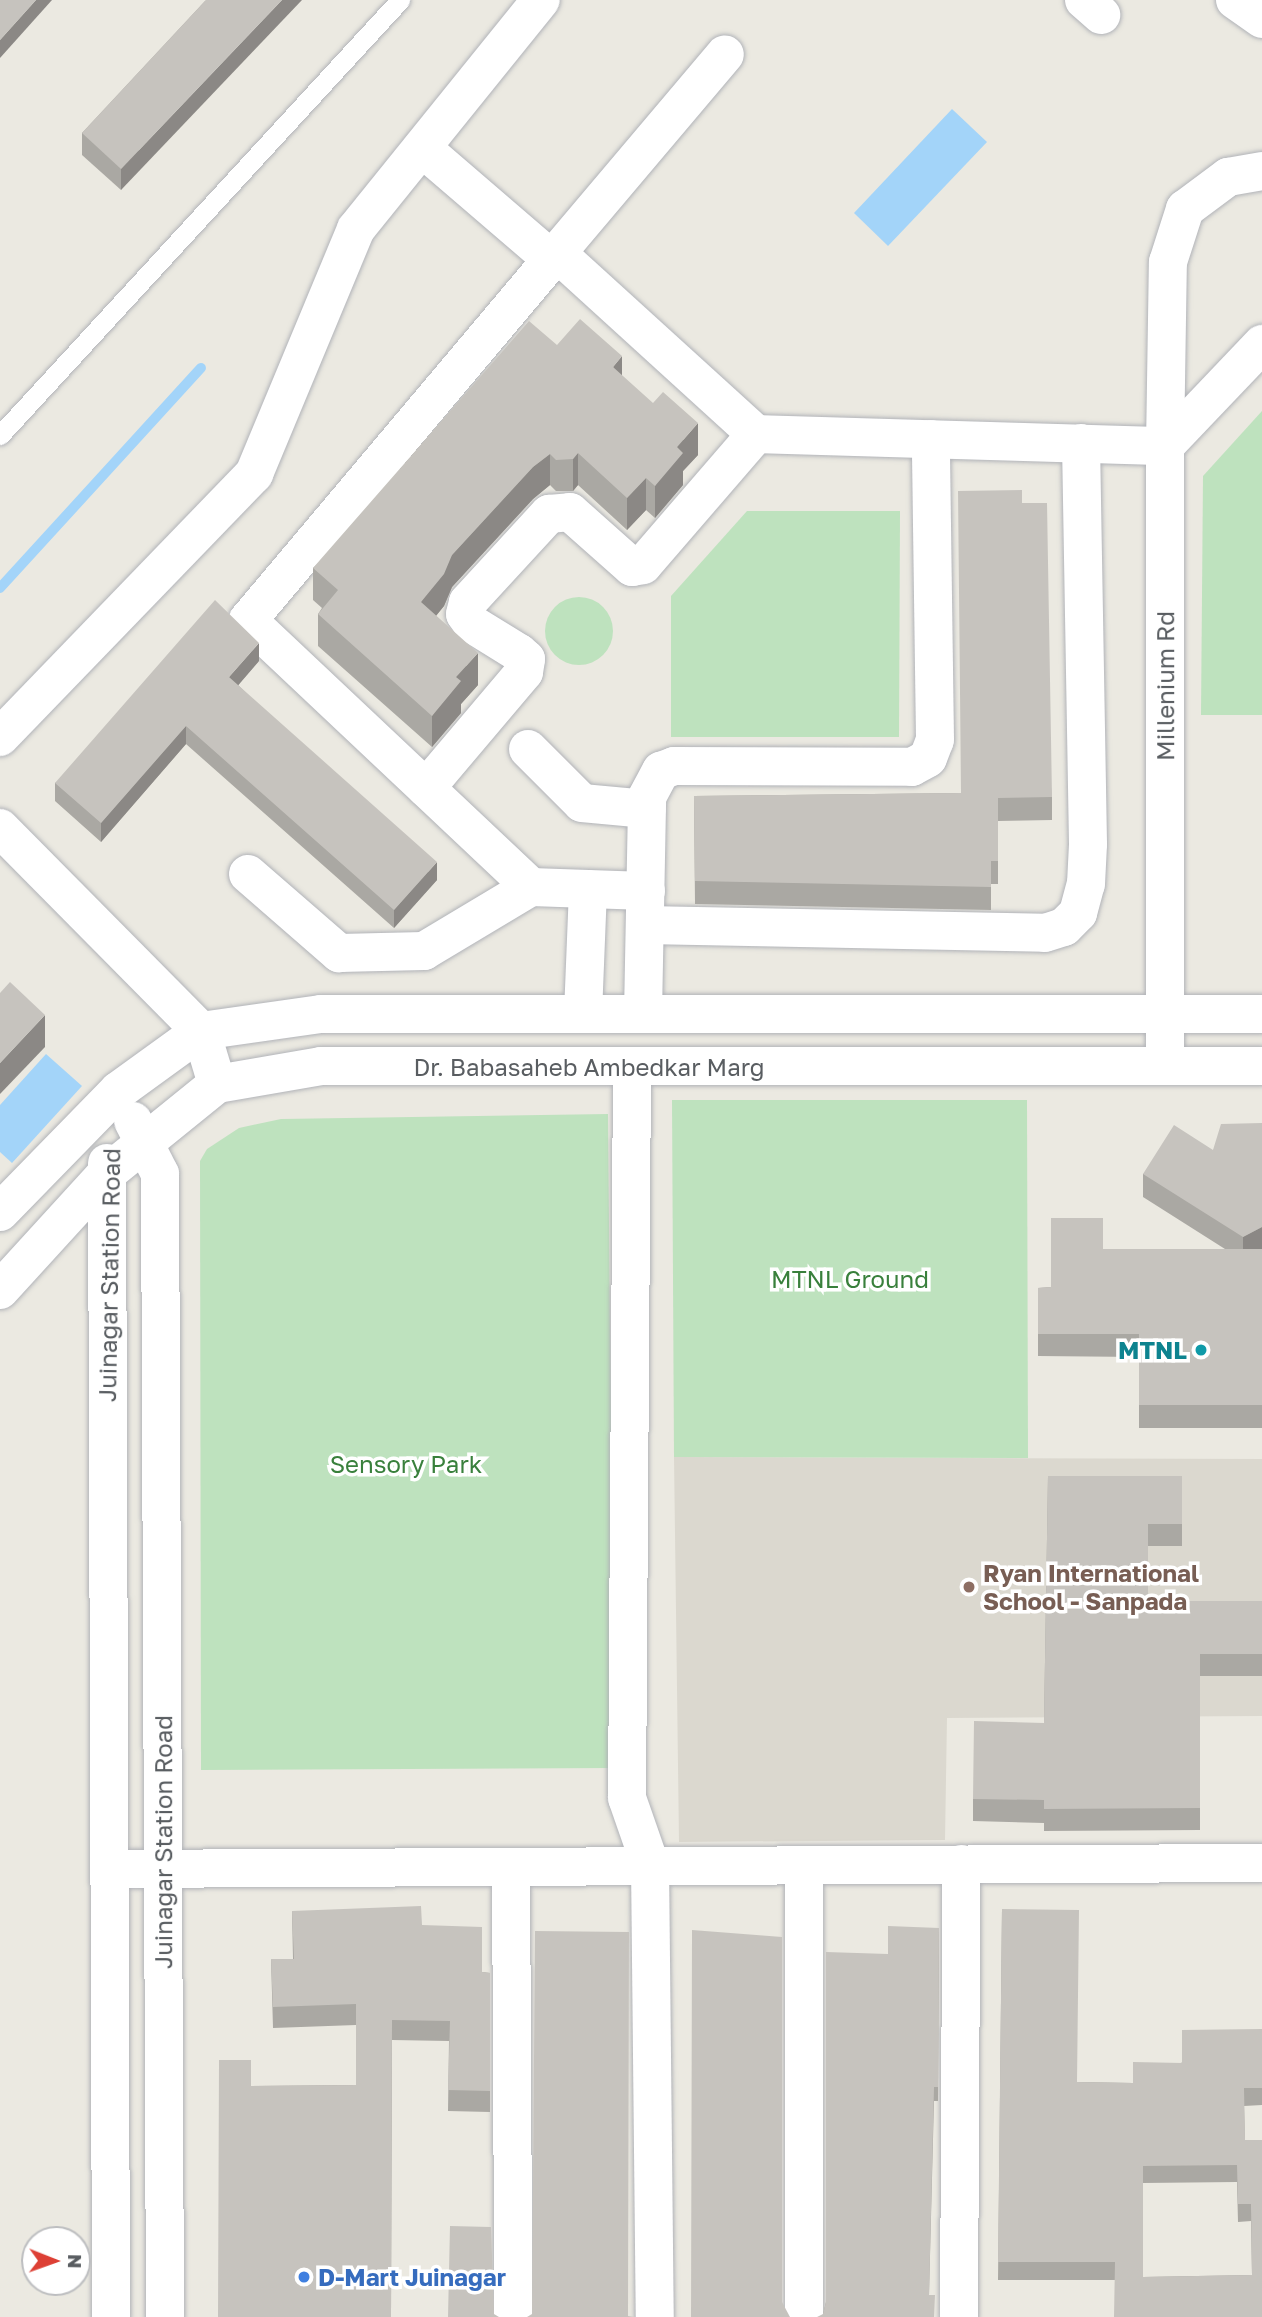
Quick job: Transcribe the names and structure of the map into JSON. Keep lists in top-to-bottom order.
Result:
{
  "streets": {
    "street": ["Millenium Rd", "Dr. Babasaheb Ambedkar Marg", "Juinagar Station Road"]
  },
  "crossings": [
    ["Millenium Rd", "Dr. Babasaheb Ambedkar Marg"],
    ["Dr. Babasaheb Ambedkar Marg", "Juinagar Station Road"]
  ],
  "parks": ["MTNL Ground", "Sensory Park"],
  "places": ["MTNL", "Ryan International School - Sanpada", "D-Mart Juinagar"],
  "north": "right"
}
